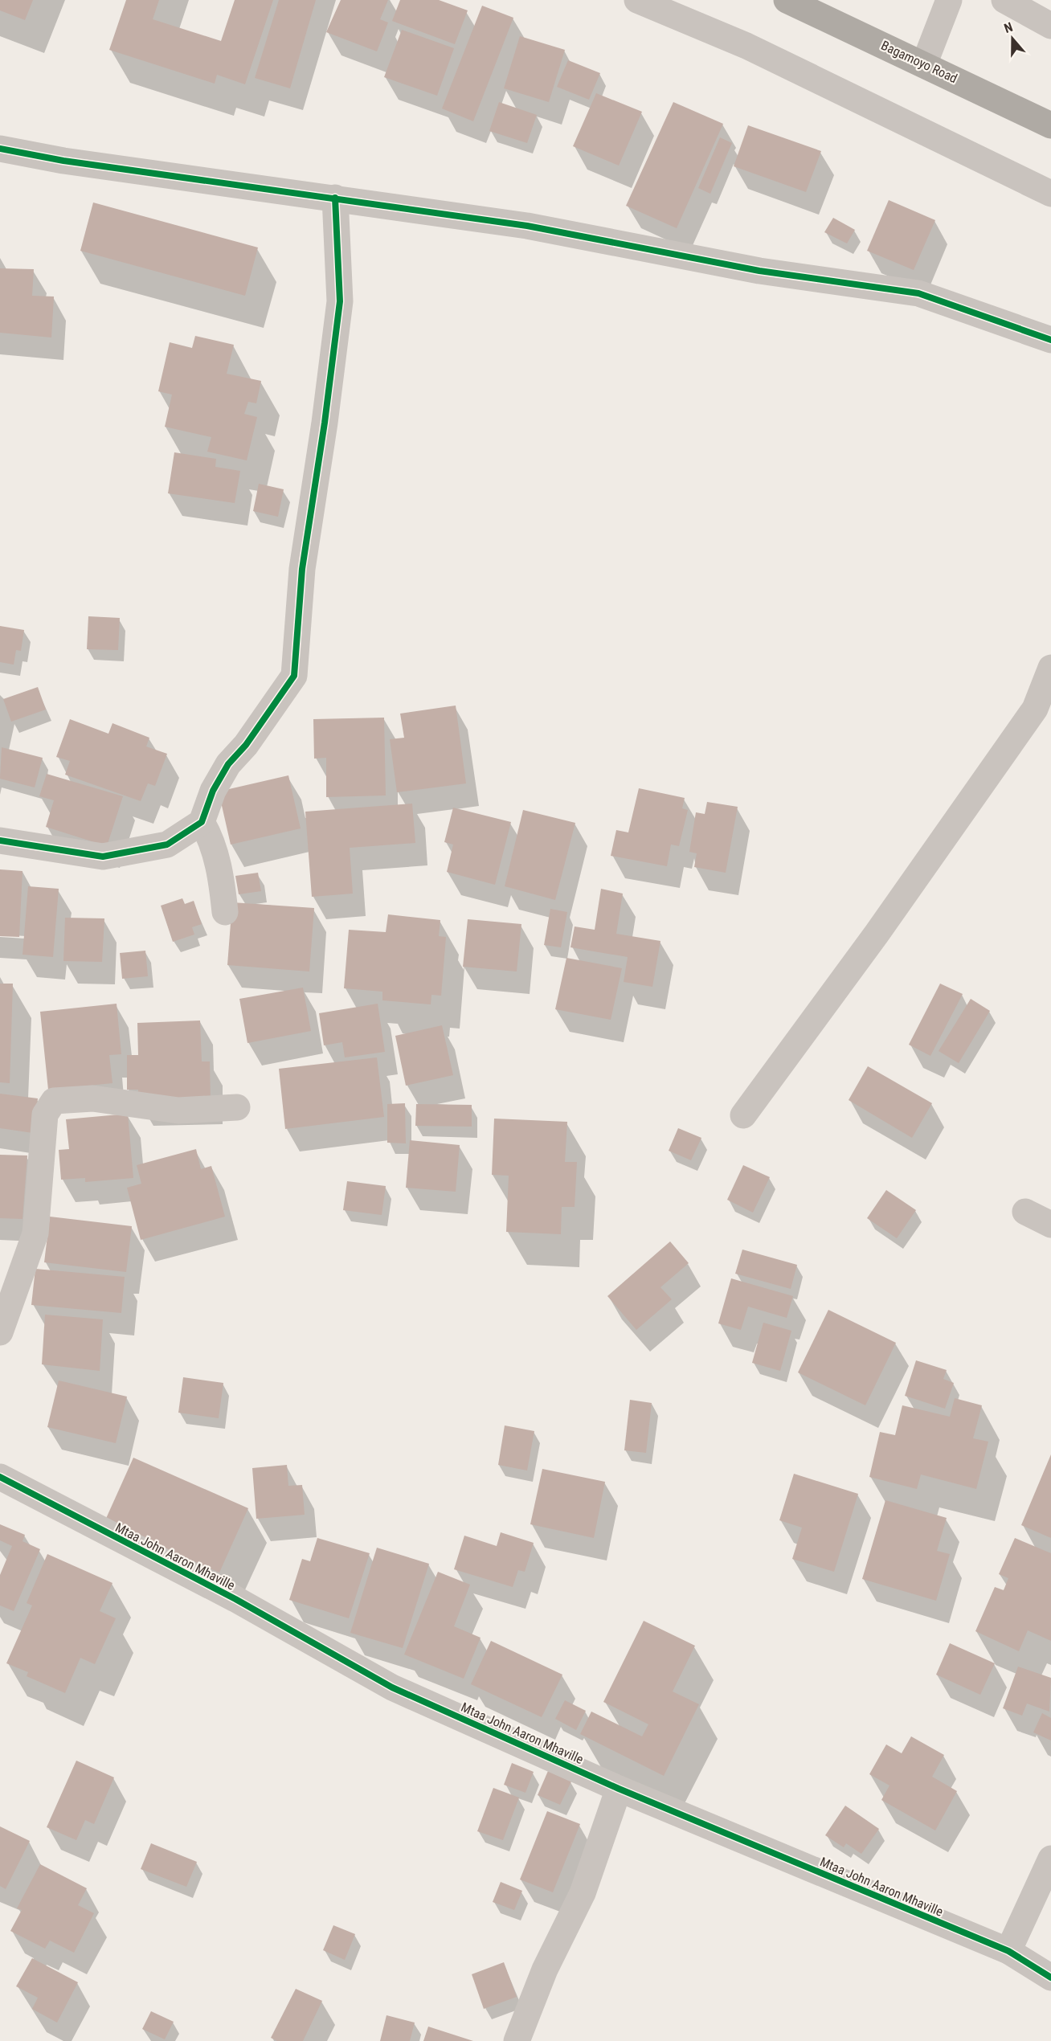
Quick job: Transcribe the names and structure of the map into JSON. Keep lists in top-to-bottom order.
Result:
{
  "streets": {
    "highway": ["Bagamoyo Road"],
    "street": ["Mtaa John Aaron Mhaville"]
  },
  "north": "top"
}
